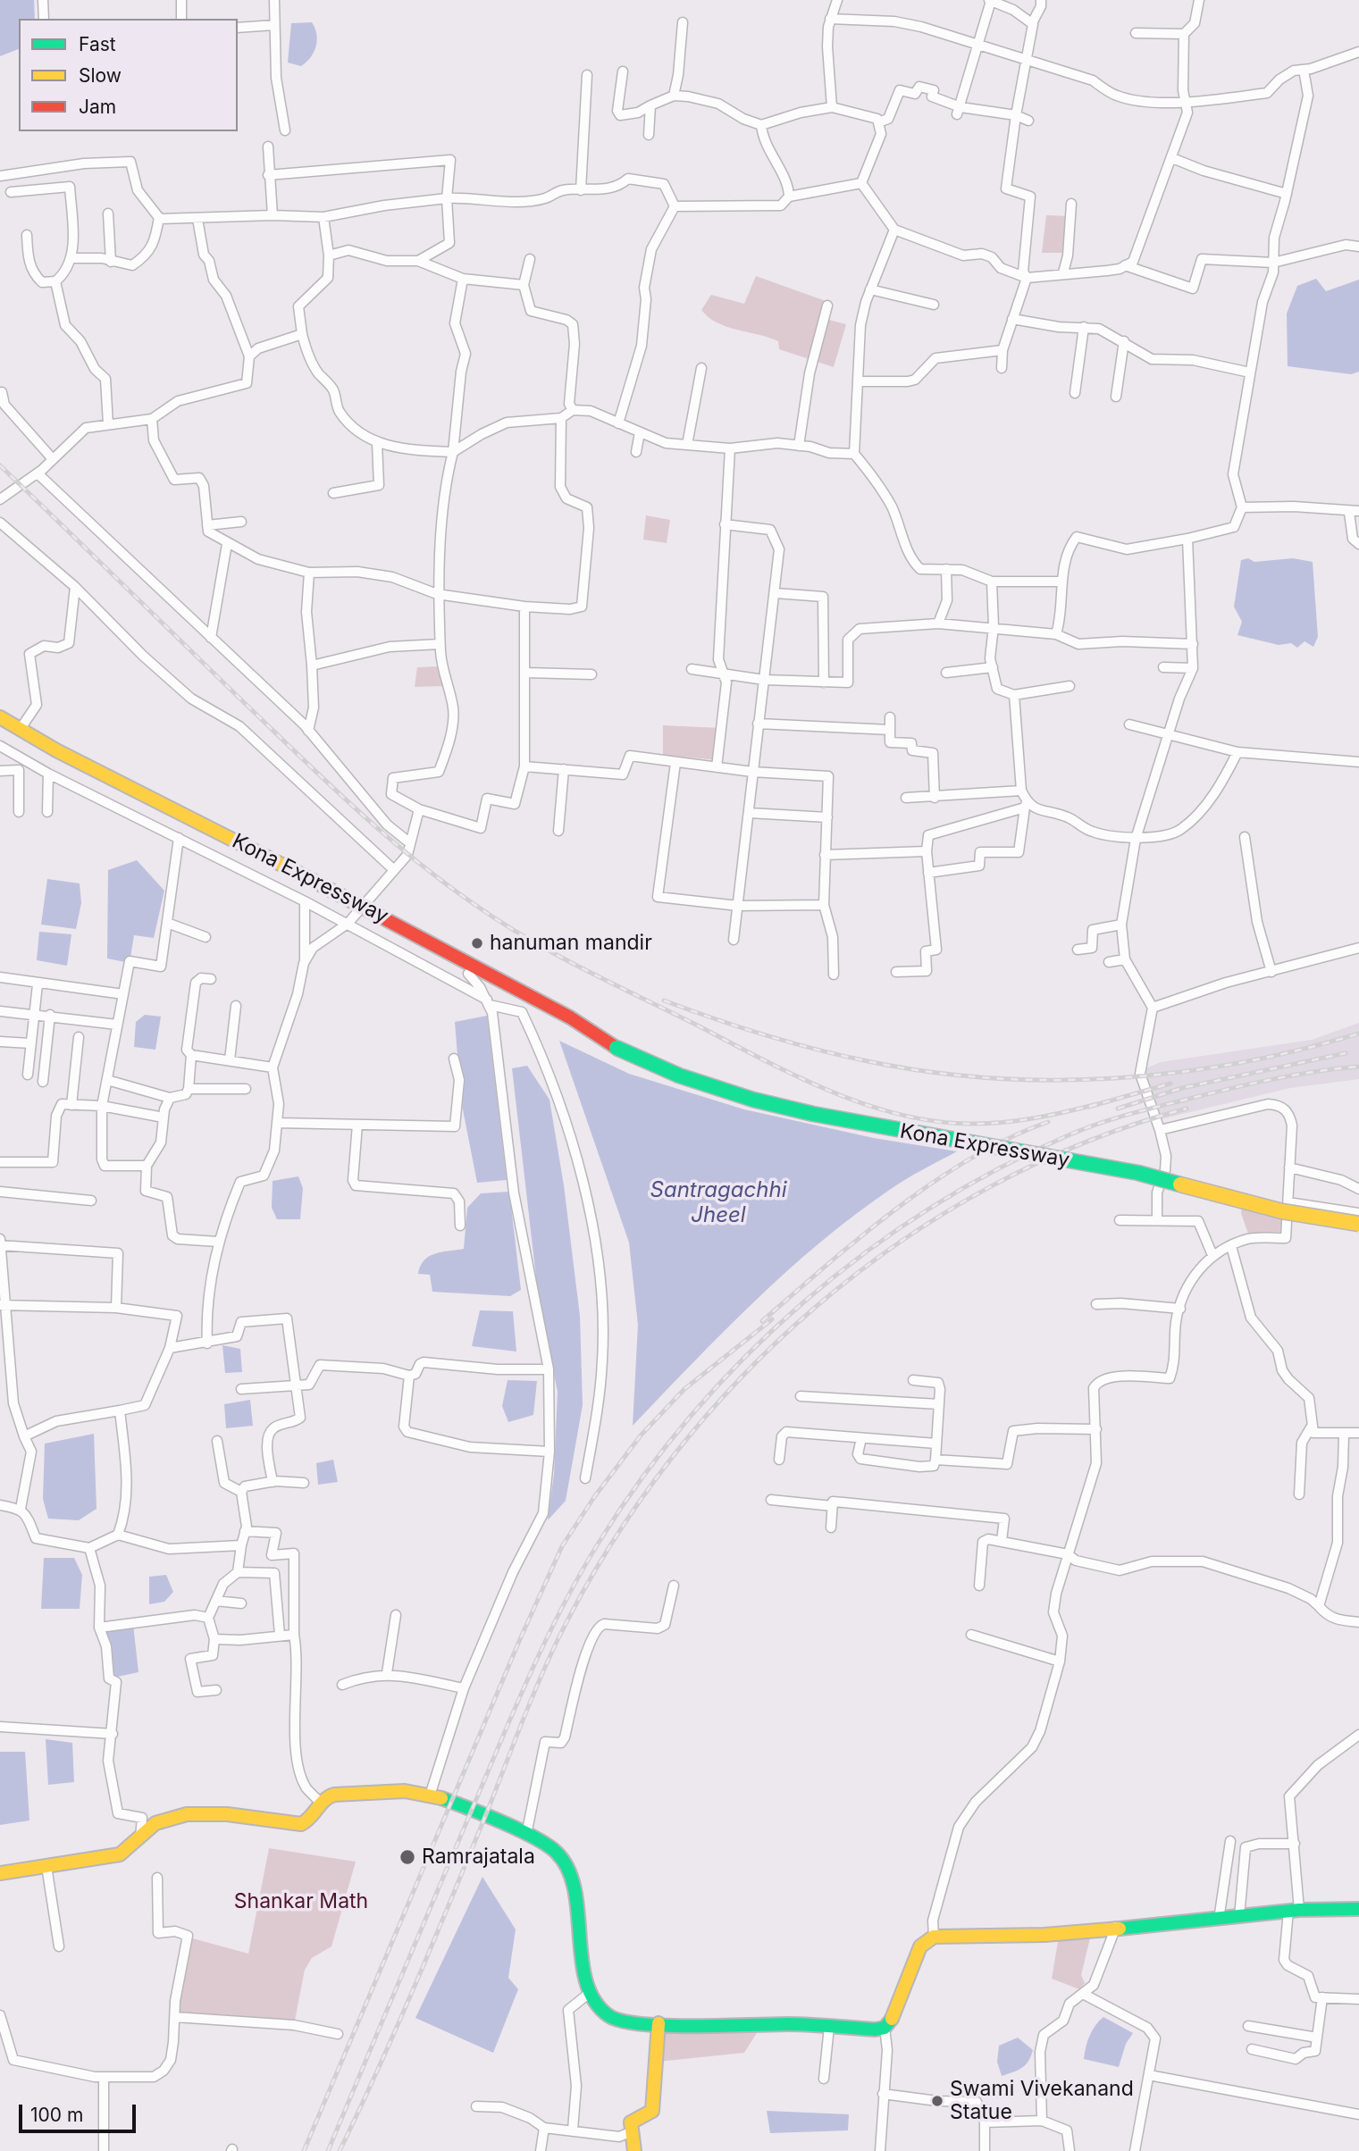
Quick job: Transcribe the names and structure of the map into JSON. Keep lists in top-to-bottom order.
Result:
{
  "streets": {
    "main road": ["Kona Expressway"]
  },
  "water": ["Santragachhi Jheel"],
  "parks": ["Shankar Math"],
  "places": ["hanuman mandir", "Ramrajatala", "Swami Vivekanand Statue"],
  "legend": ["Fast", "Slow", "Jam"],
  "scale_bar": "100 m"
}
